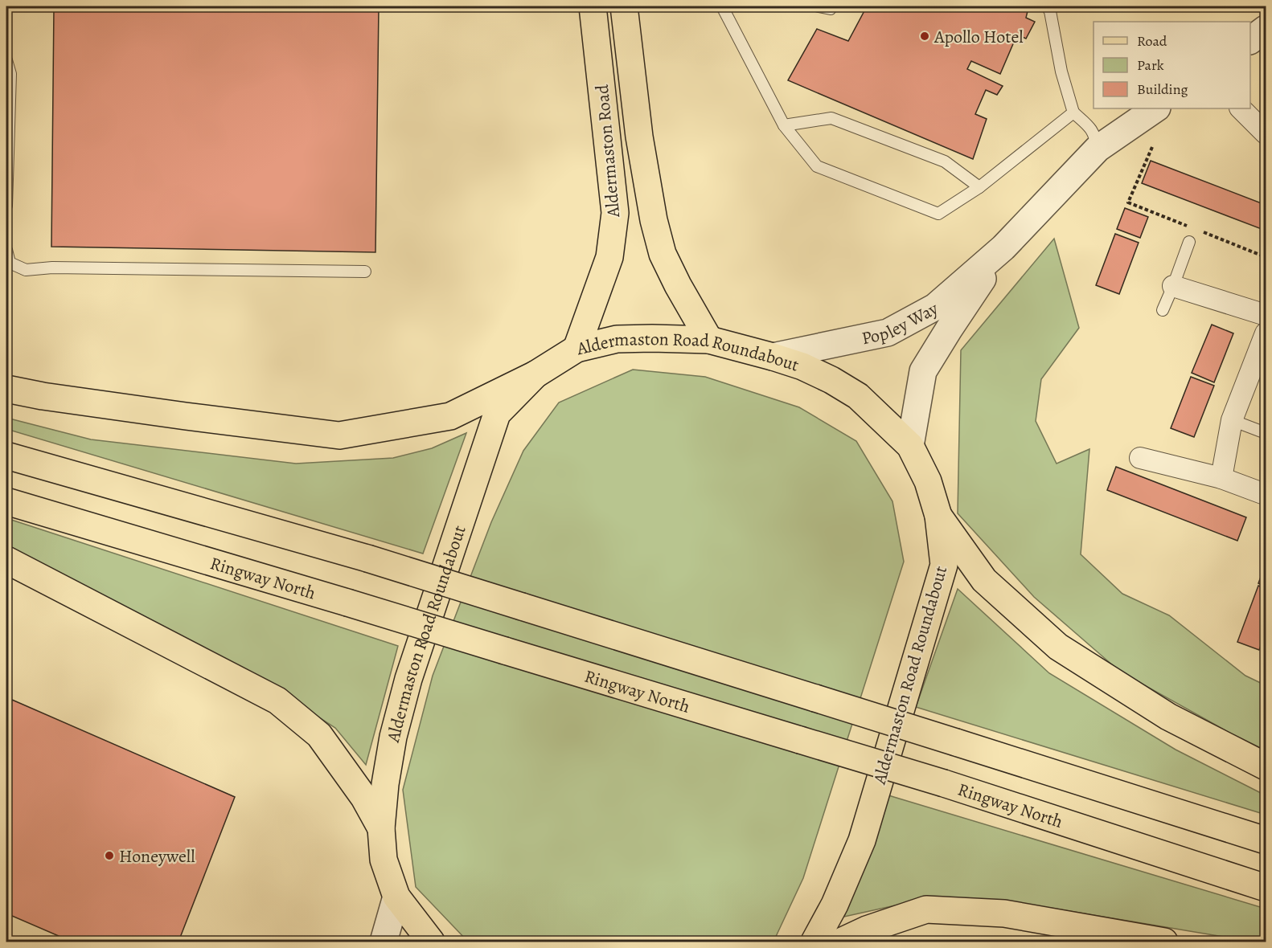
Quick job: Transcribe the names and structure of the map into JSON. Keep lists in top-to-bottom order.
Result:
{
  "streets": {
    "main road": ["Aldermaston Road", "Aldermaston Road Roundabout", "Ringway North"],
    "street": ["Popley Way"]
  },
  "crossings": [
    ["Aldermaston Road", "Aldermaston Road Roundabout"],
    ["Popley Way", "Aldermaston Road Roundabout"]
  ],
  "places": ["Apollo Hotel", "Honeywell"],
  "legend": ["Road", "Park", "Building"]
}
